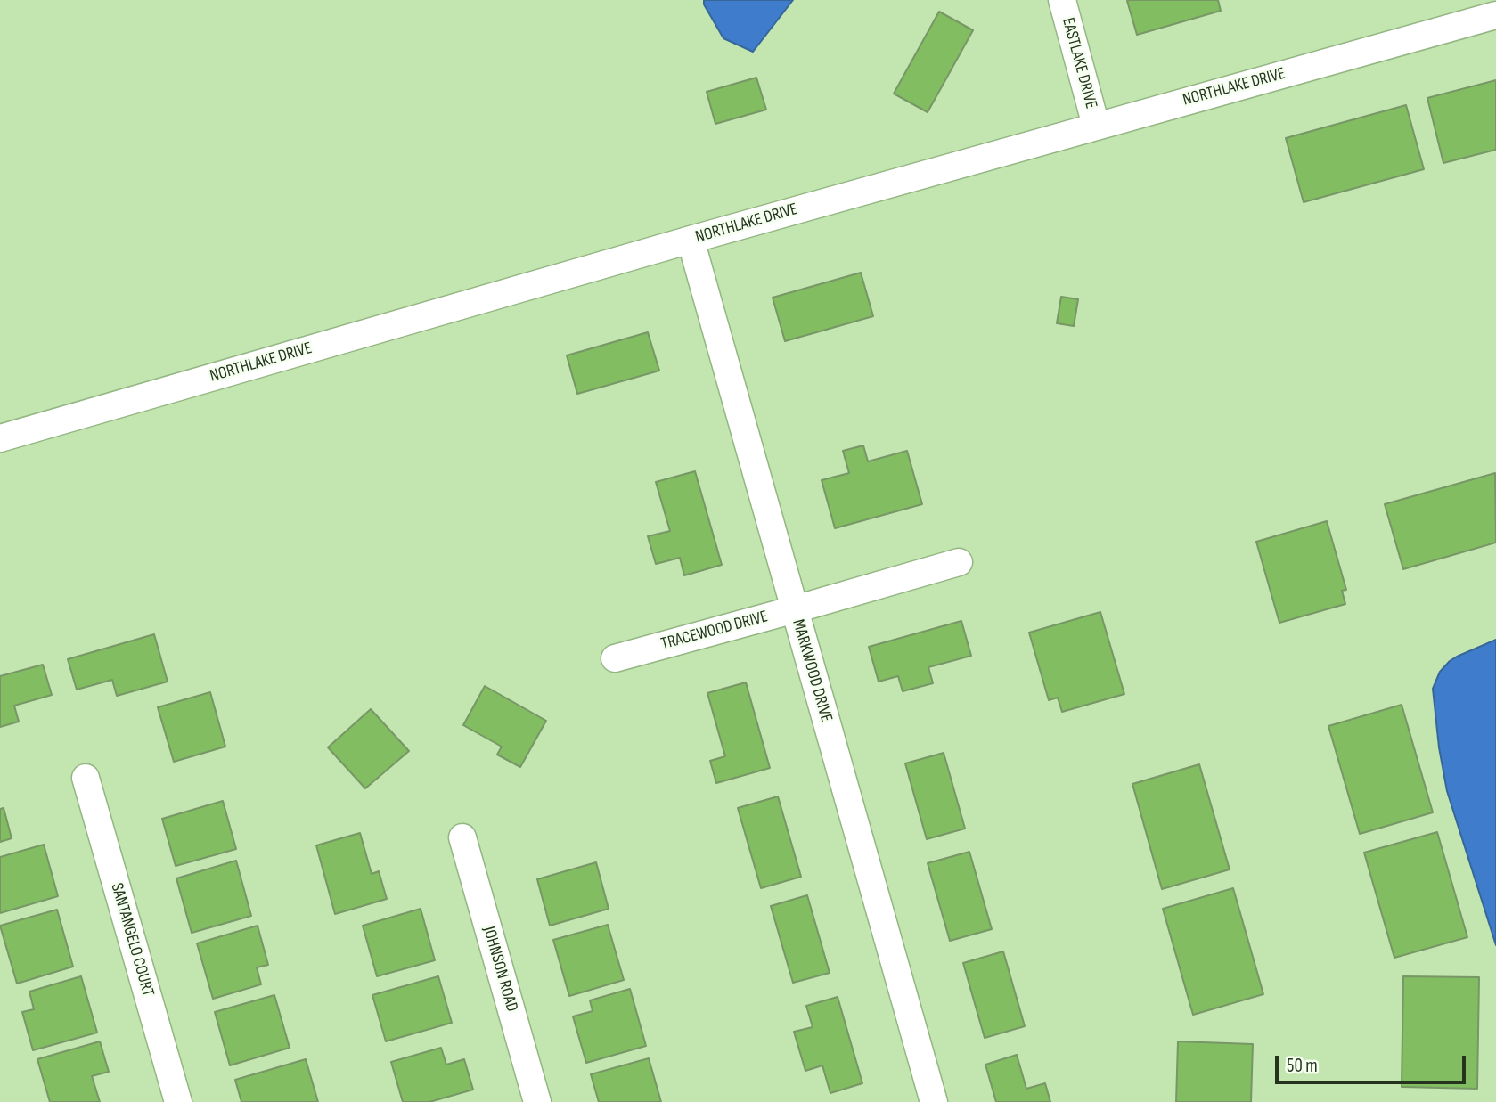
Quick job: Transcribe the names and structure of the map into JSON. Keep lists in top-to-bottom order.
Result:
{
  "streets": {
    "street": [
      "EASTLAKE DRIVE",
      "NORTHLAKE DRIVE",
      "TRACEWOOD DRIVE",
      "MARKWOOD DRIVE",
      "SANTANGELO COURT",
      "JOHNSON ROAD"
    ]
  },
  "crossings": [
    ["EASTLAKE DRIVE", "NORTHLAKE DRIVE"],
    ["NORTHLAKE DRIVE", "MARKWOOD DRIVE"],
    ["TRACEWOOD DRIVE", "MARKWOOD DRIVE"]
  ],
  "scale_bar": "50 m"
}
